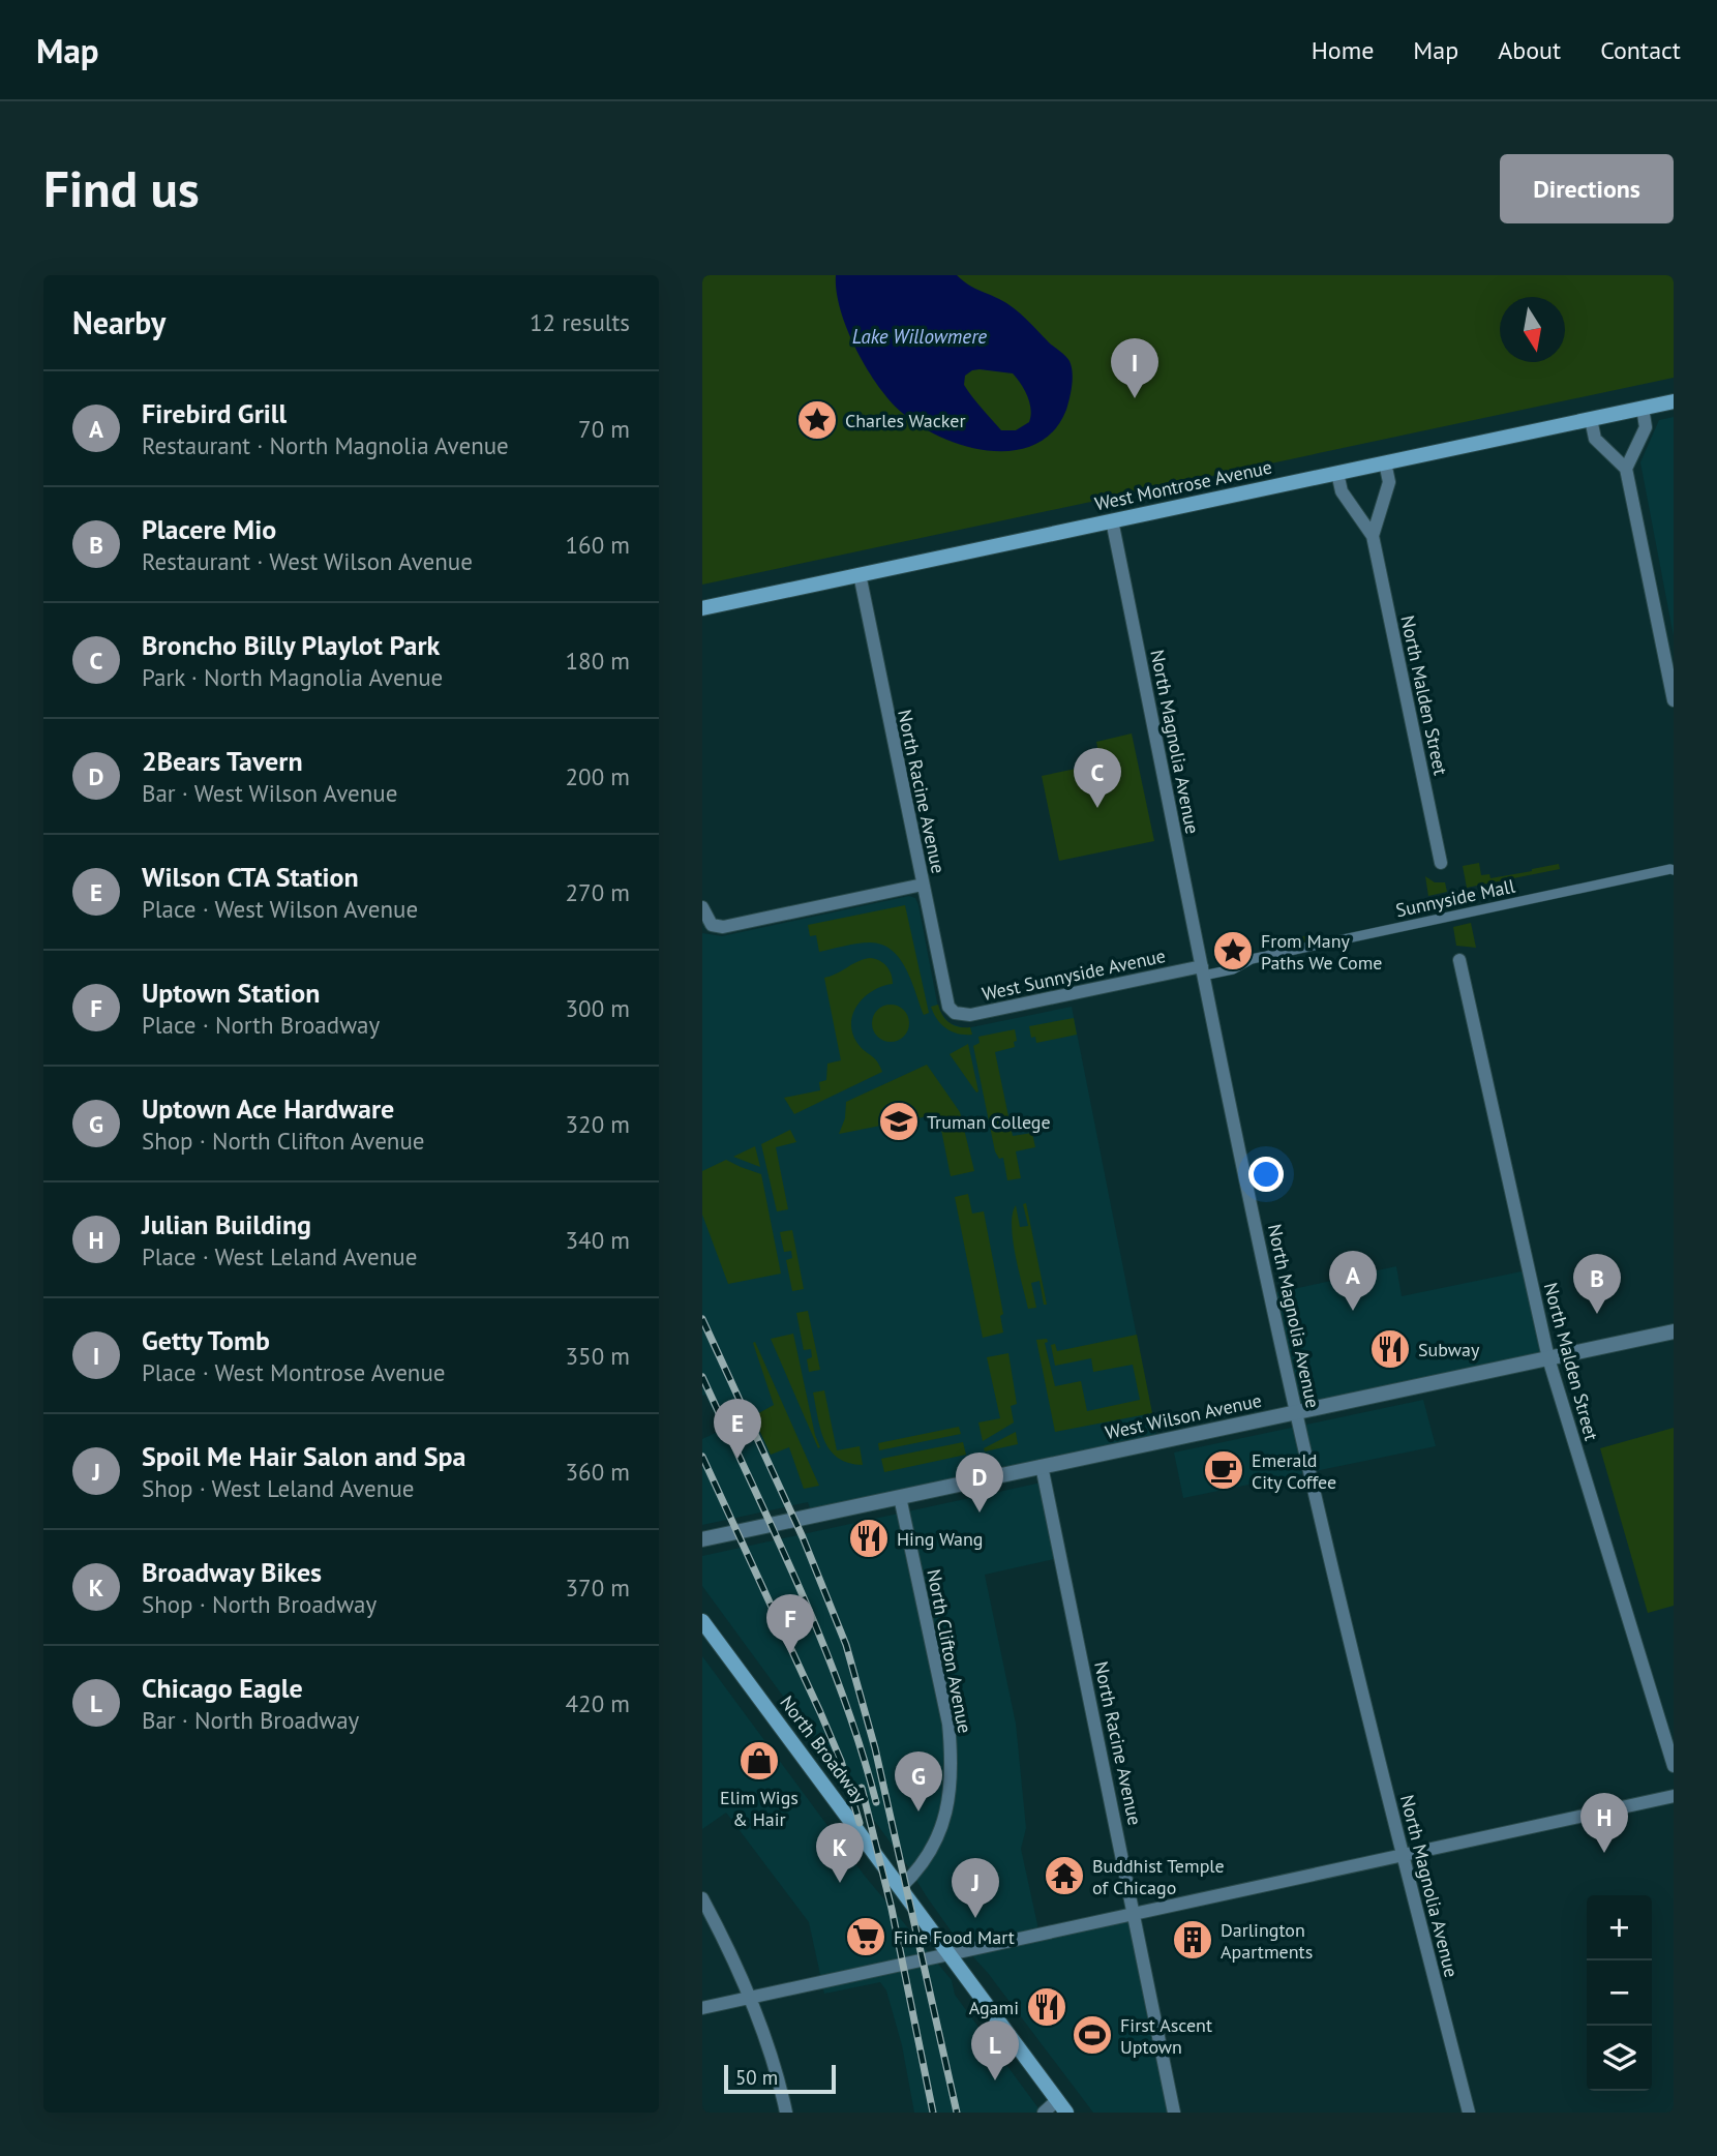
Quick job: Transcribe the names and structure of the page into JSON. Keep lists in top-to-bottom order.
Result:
{
  "streets": {
    "main road": ["West Montrose Avenue", "North Broadway"],
    "street": [
      "North Malden Street",
      "North Magnolia Avenue",
      "North Racine Avenue",
      "Sunnyside Mall",
      "West Sunnyside Avenue",
      "West Wilson Avenue",
      "North Clifton Avenue"
    ]
  },
  "crossings": [
    ["West Montrose Avenue", "North Malden Street"],
    ["West Montrose Avenue", "North Magnolia Avenue"],
    ["West Montrose Avenue", "North Racine Avenue"],
    ["North Malden Street", "West Wilson Avenue"],
    ["North Magnolia Avenue", "Sunnyside Mall"],
    ["North Magnolia Avenue", "West Sunnyside Avenue"],
    ["North Magnolia Avenue", "West Wilson Avenue"],
    ["North Racine Avenue", "West Sunnyside Avenue"],
    ["North Racine Avenue", "West Wilson Avenue"],
    ["Sunnyside Mall", "West Sunnyside Avenue"],
    ["West Wilson Avenue", "North Clifton Avenue"],
    ["North Clifton Avenue", "North Broadway"]
  ],
  "water": ["Lake Willowmere"],
  "places": {
    "place": ["Charles Wacker", "From Many Paths We Come"],
    "school or university": ["Truman College"],
    "restaurant": ["Subway", "Hing Wang", "Agami"],
    "cafe": ["Emerald City Coffee"],
    "shop": ["Elim Wigs & Hair"],
    "temple": ["Buddhist Temple of Chicago"],
    "supermarket": ["Fine Food Mart"],
    "building": ["Darlington Apartments"],
    "sports": ["First Ascent Uptown"]
  },
  "scale_bar": "50 m",
  "north": "bottom",
  "page": {
    "header": "Map",
    "nav": [
      "Home",
      "Map",
      "About",
      "Contact"
    ],
    "buttons": "Directions",
    "title": "Find us",
    "heading": ["Nearby", "12 results"],
    "pins": [
      "I",
      "C",
      "A",
      "B",
      "E",
      "D",
      "F",
      "G",
      "H",
      "K",
      "J",
      "L"
    ],
    "list": [
      {
        "mark": "A",
        "name": "Firebird Grill",
        "note": "Restaurant · North Magnolia Avenue",
        "value": "70 m"
      },
      {
        "mark": "B",
        "name": "Placere Mio",
        "note": "Restaurant · West Wilson Avenue",
        "value": "160 m"
      },
      {
        "mark": "C",
        "name": "Broncho Billy Playlot Park",
        "note": "Park · North Magnolia Avenue",
        "value": "180 m"
      },
      {
        "mark": "D",
        "name": "2Bears Tavern",
        "note": "Bar · West Wilson Avenue",
        "value": "200 m"
      },
      {
        "mark": "E",
        "name": "Wilson CTA Station",
        "note": "Place · West Wilson Avenue",
        "value": "270 m"
      },
      {
        "mark": "F",
        "name": "Uptown Station",
        "note": "Place · North Broadway",
        "value": "300 m"
      },
      {
        "mark": "G",
        "name": "Uptown Ace Hardware",
        "note": "Shop · North Clifton Avenue",
        "value": "320 m"
      },
      {
        "mark": "H",
        "name": "Julian Building",
        "note": "Place · West Leland Avenue",
        "value": "340 m"
      },
      {
        "mark": "I",
        "name": "Getty Tomb",
        "note": "Place · West Montrose Avenue",
        "value": "350 m"
      },
      {
        "mark": "J",
        "name": "Spoil Me Hair Salon and Spa",
        "note": "Shop · West Leland Avenue",
        "value": "360 m"
      },
      {
        "mark": "K",
        "name": "Broadway Bikes",
        "note": "Shop · North Broadway",
        "value": "370 m"
      },
      {
        "mark": "L",
        "name": "Chicago Eagle",
        "note": "Bar · North Broadway",
        "value": "420 m"
      }
    ],
    "map_buttons": ["+", "−"],
    "scale": "50 m"
  }
}
